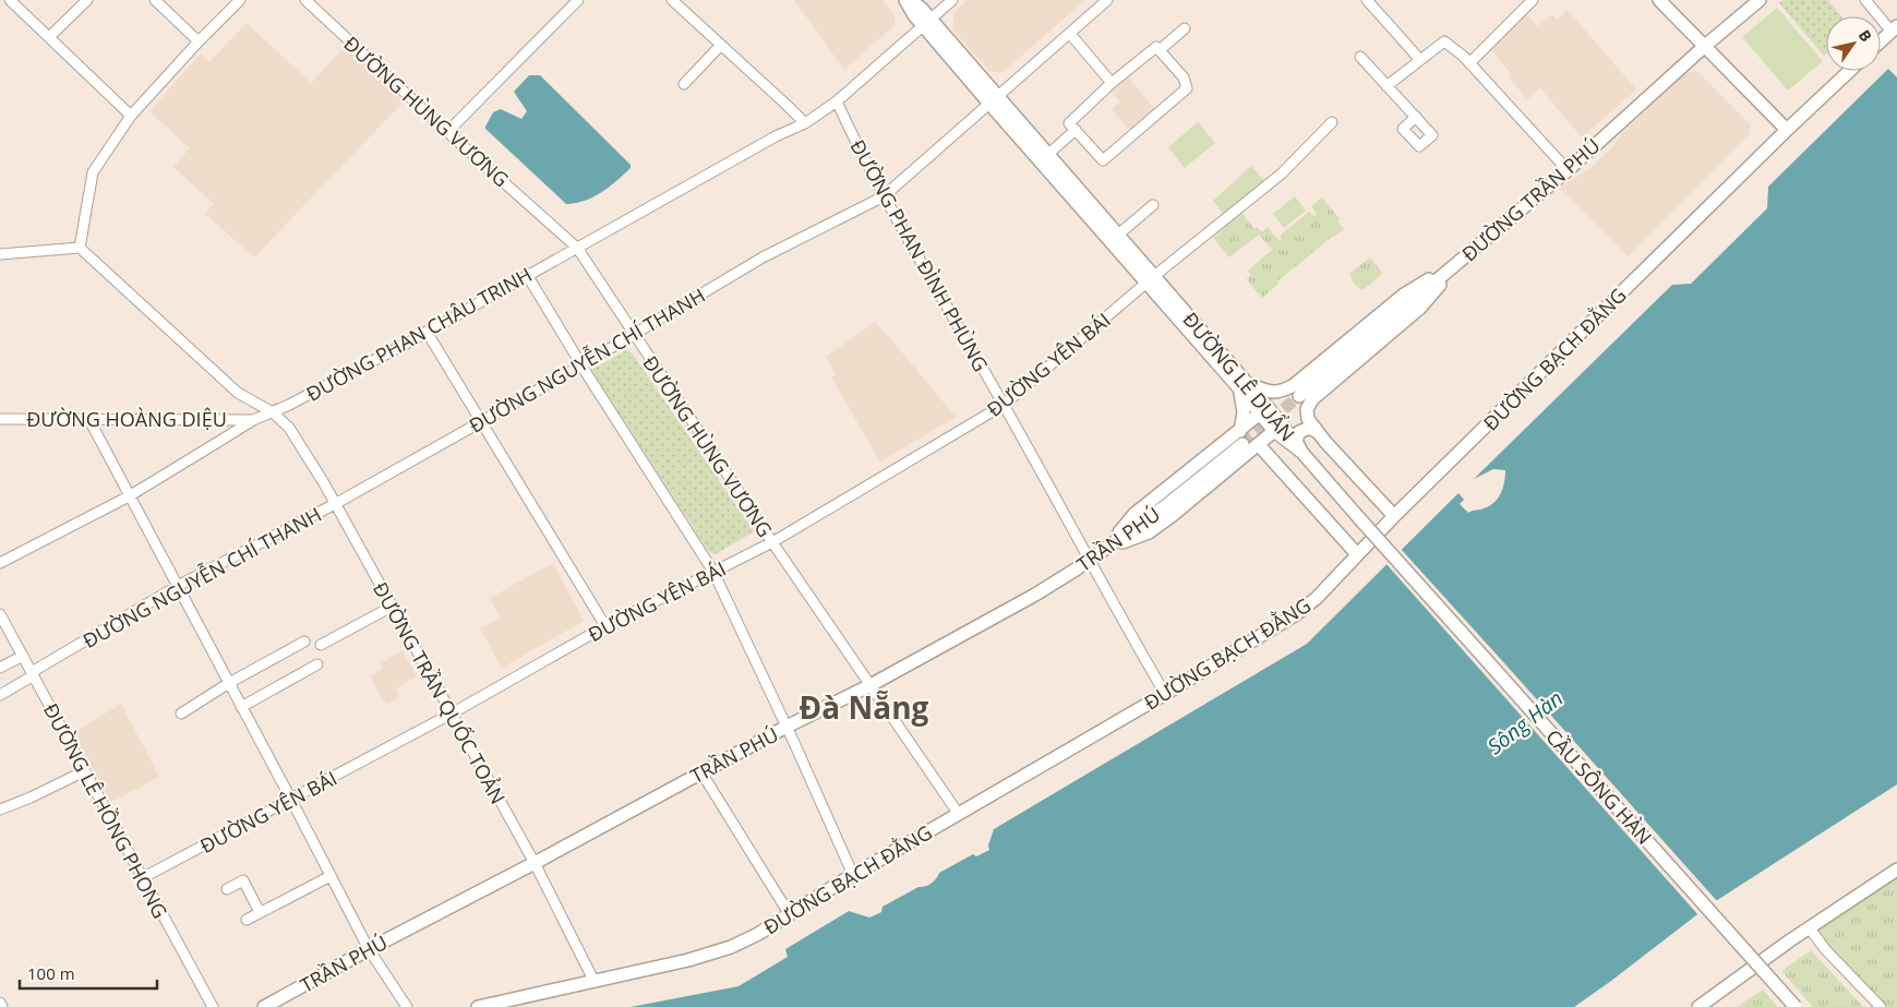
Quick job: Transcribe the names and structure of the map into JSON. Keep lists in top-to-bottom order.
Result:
{
  "streets": {
    "main road": [
      "ĐƯỜNG TRẦN PHÚ",
      "ĐƯỜNG BẠCH ĐẰNG",
      "ĐƯỜNG LÊ DUẨN",
      "TRẦN PHÚ",
      "CẦU SÔNG HÀN"
    ],
    "street": [
      "ĐƯỜNG HÙNG VƯƠNG",
      "ĐƯỜNG PHAN ĐÌNH PHÙNG",
      "ĐƯỜNG PHAN CHÂU TRINH",
      "ĐƯỜNG NGUYỄN CHÍ THANH",
      "ĐƯỜNG YÊN BÁI",
      "ĐƯỜNG HOÀNG DIỆU",
      "ĐƯỜNG TRẦN QUỐC TOẢN",
      "ĐƯỜNG LÊ HỒNG PHONG"
    ]
  },
  "crossings": [
    ["ĐƯỜNG HÙNG VƯƠNG", "ĐƯỜNG PHAN CHÂU TRINH"],
    ["ĐƯỜNG HÙNG VƯƠNG", "ĐƯỜNG BẠCH ĐẰNG"],
    ["ĐƯỜNG HÙNG VƯƠNG", "ĐƯỜNG NGUYỄN CHÍ THANH"],
    ["ĐƯỜNG HÙNG VƯƠNG", "ĐƯỜNG YÊN BÁI"],
    ["ĐƯỜNG HÙNG VƯƠNG", "TRẦN PHÚ"],
    ["ĐƯỜNG PHAN ĐÌNH PHÙNG", "ĐƯỜNG PHAN CHÂU TRINH"],
    ["ĐƯỜNG PHAN ĐÌNH PHÙNG", "ĐƯỜNG BẠCH ĐẰNG"],
    ["ĐƯỜNG PHAN ĐÌNH PHÙNG", "ĐƯỜNG NGUYỄN CHÍ THANH"],
    ["ĐƯỜNG PHAN ĐÌNH PHÙNG", "ĐƯỜNG YÊN BÁI"],
    ["ĐƯỜNG PHAN ĐÌNH PHÙNG", "TRẦN PHÚ"],
    ["ĐƯỜNG PHAN CHÂU TRINH", "ĐƯỜNG LÊ DUẨN"],
    ["ĐƯỜNG PHAN CHÂU TRINH", "ĐƯỜNG HOÀNG DIỆU"],
    ["ĐƯỜNG PHAN CHÂU TRINH", "ĐƯỜNG TRẦN QUỐC TOẢN"],
    ["ĐƯỜNG BẠCH ĐẰNG", "ĐƯỜNG TRẦN QUỐC TOẢN"],
    ["ĐƯỜNG NGUYỄN CHÍ THANH", "ĐƯỜNG LÊ DUẨN"],
    ["ĐƯỜNG NGUYỄN CHÍ THANH", "ĐƯỜNG TRẦN QUỐC TOẢN"],
    ["ĐƯỜNG NGUYỄN CHÍ THANH", "ĐƯỜNG LÊ HỒNG PHONG"],
    ["ĐƯỜNG YÊN BÁI", "ĐƯỜNG LÊ DUẨN"],
    ["ĐƯỜNG YÊN BÁI", "ĐƯỜNG TRẦN QUỐC TOẢN"],
    ["ĐƯỜNG YÊN BÁI", "ĐƯỜNG LÊ HỒNG PHONG"],
    ["ĐƯỜNG LÊ DUẨN", "CẦU SÔNG HÀN"],
    ["TRẦN PHÚ", "ĐƯỜNG TRẦN QUỐC TOẢN"]
  ],
  "districts": ["Đà Nẵng"],
  "water": ["Sông Hàn"],
  "scale_bar": "100 m",
  "north": "top right"
}
